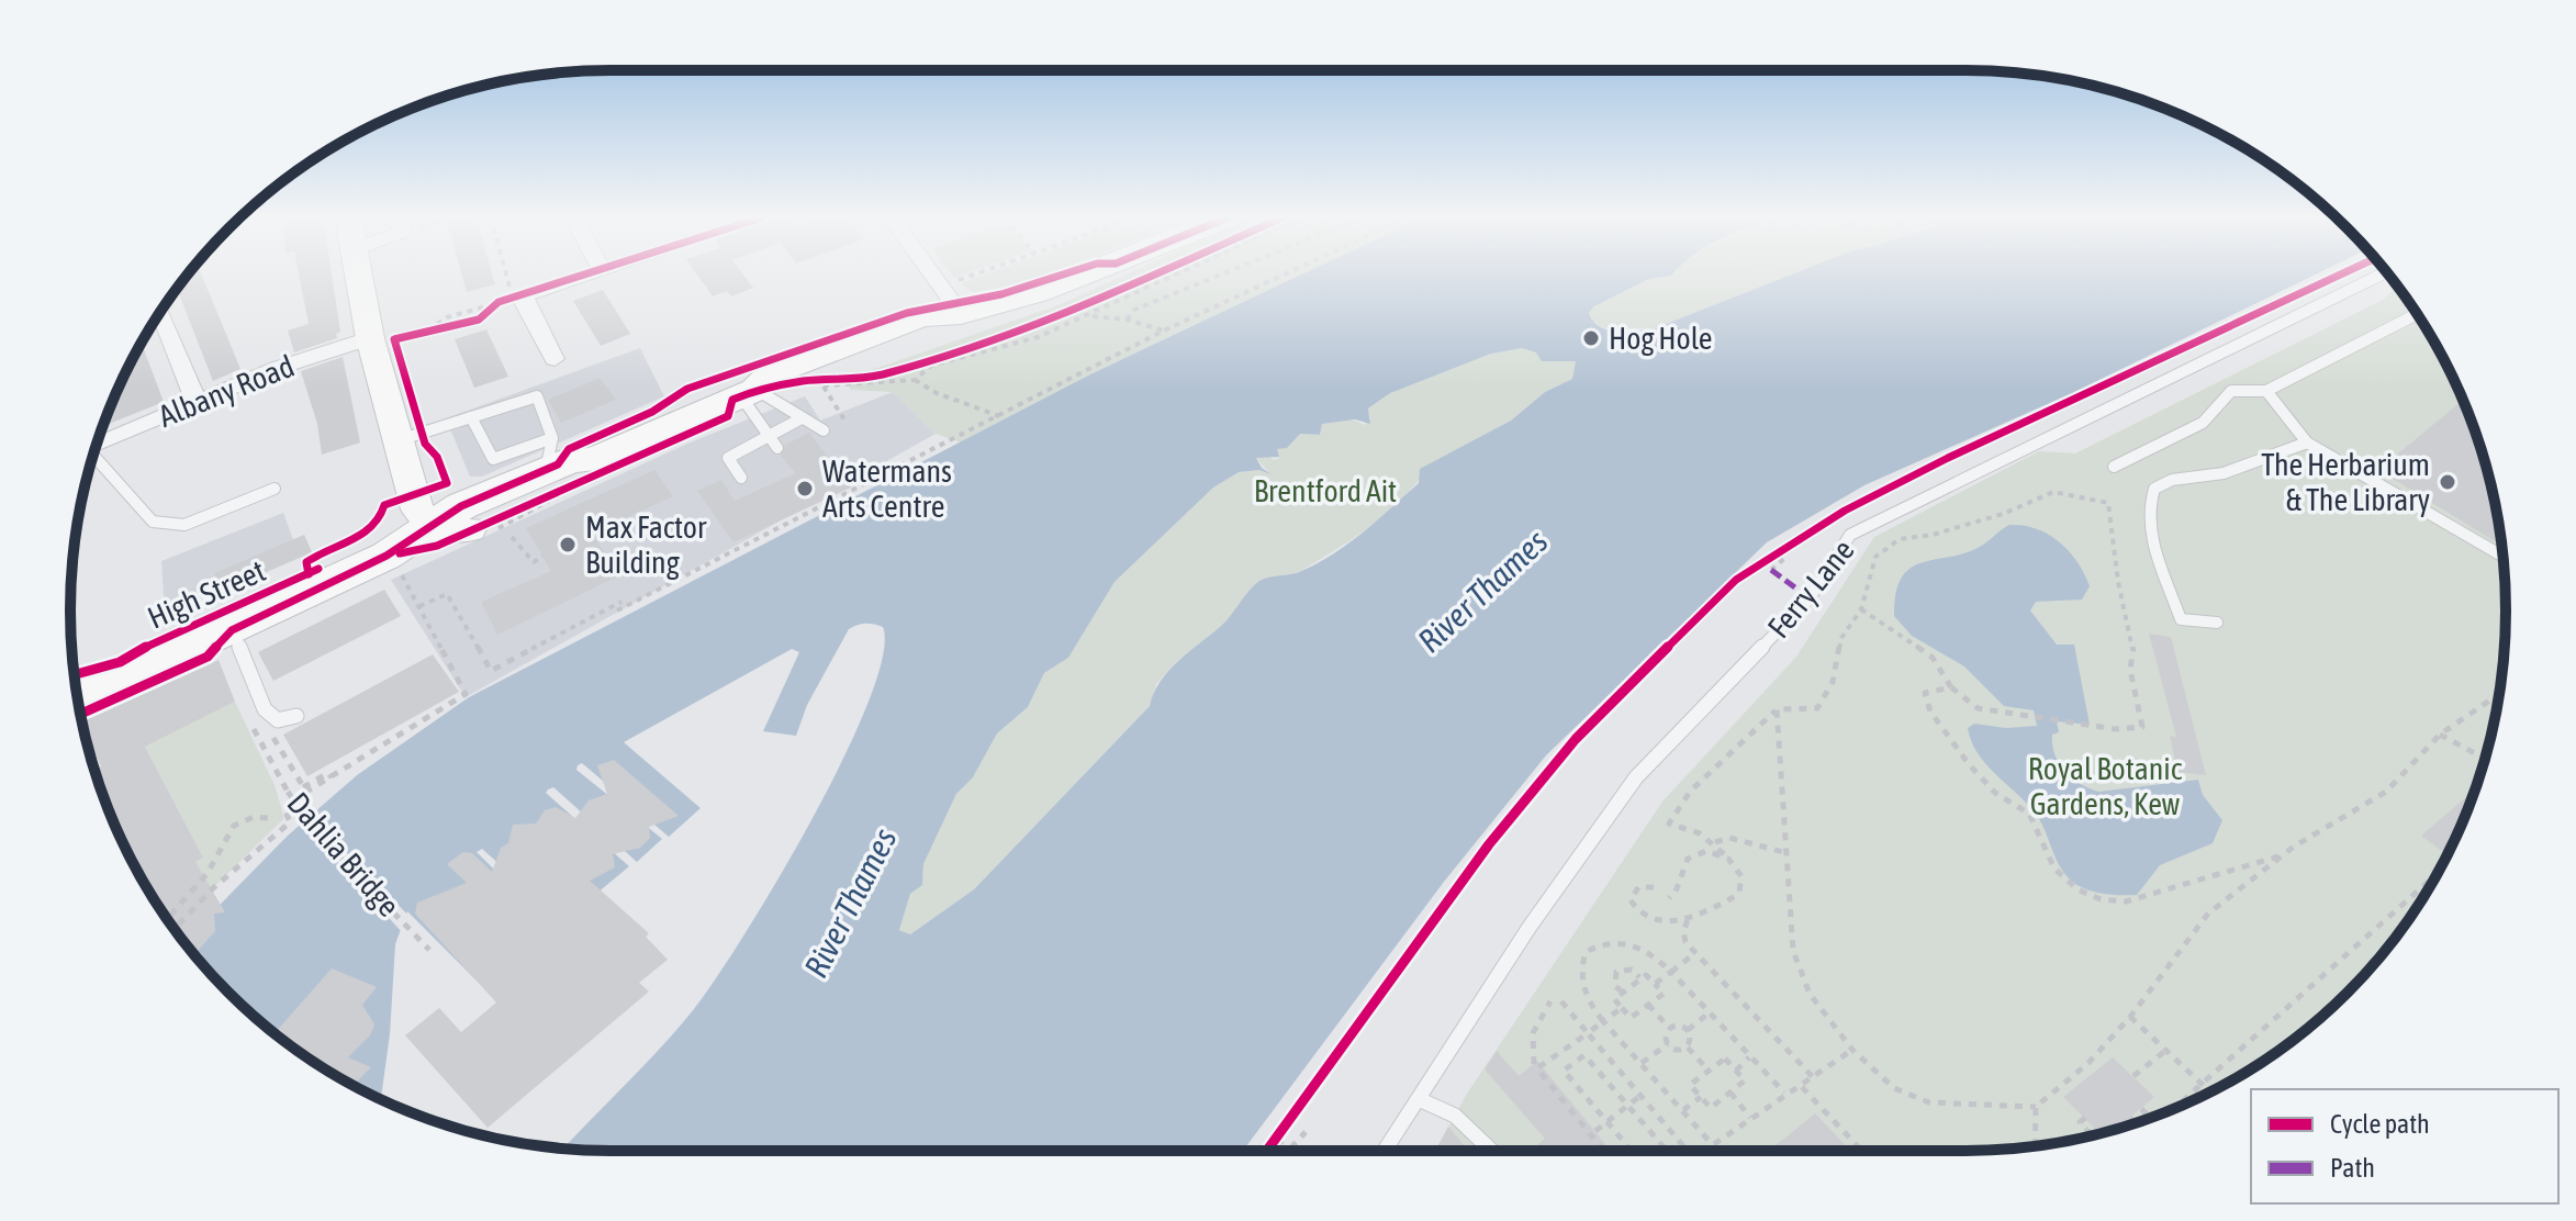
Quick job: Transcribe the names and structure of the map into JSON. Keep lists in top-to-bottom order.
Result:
{
  "streets": {
    "street": ["Albany Road"],
    "lane": ["Ferry Lane"],
    "path": ["Dahlia Bridge"],
    "cycle path": ["High Street"]
  },
  "water": ["River Thames"],
  "parks": ["Brentford Ait", "Royal Botanic Gardens, Kew"],
  "places": [
    "Hog Hole",
    "The Herbarium & The Library",
    "Watermans Arts Centre",
    "Max Factor Building"
  ],
  "legend": ["Cycle path", "Path"]
}
